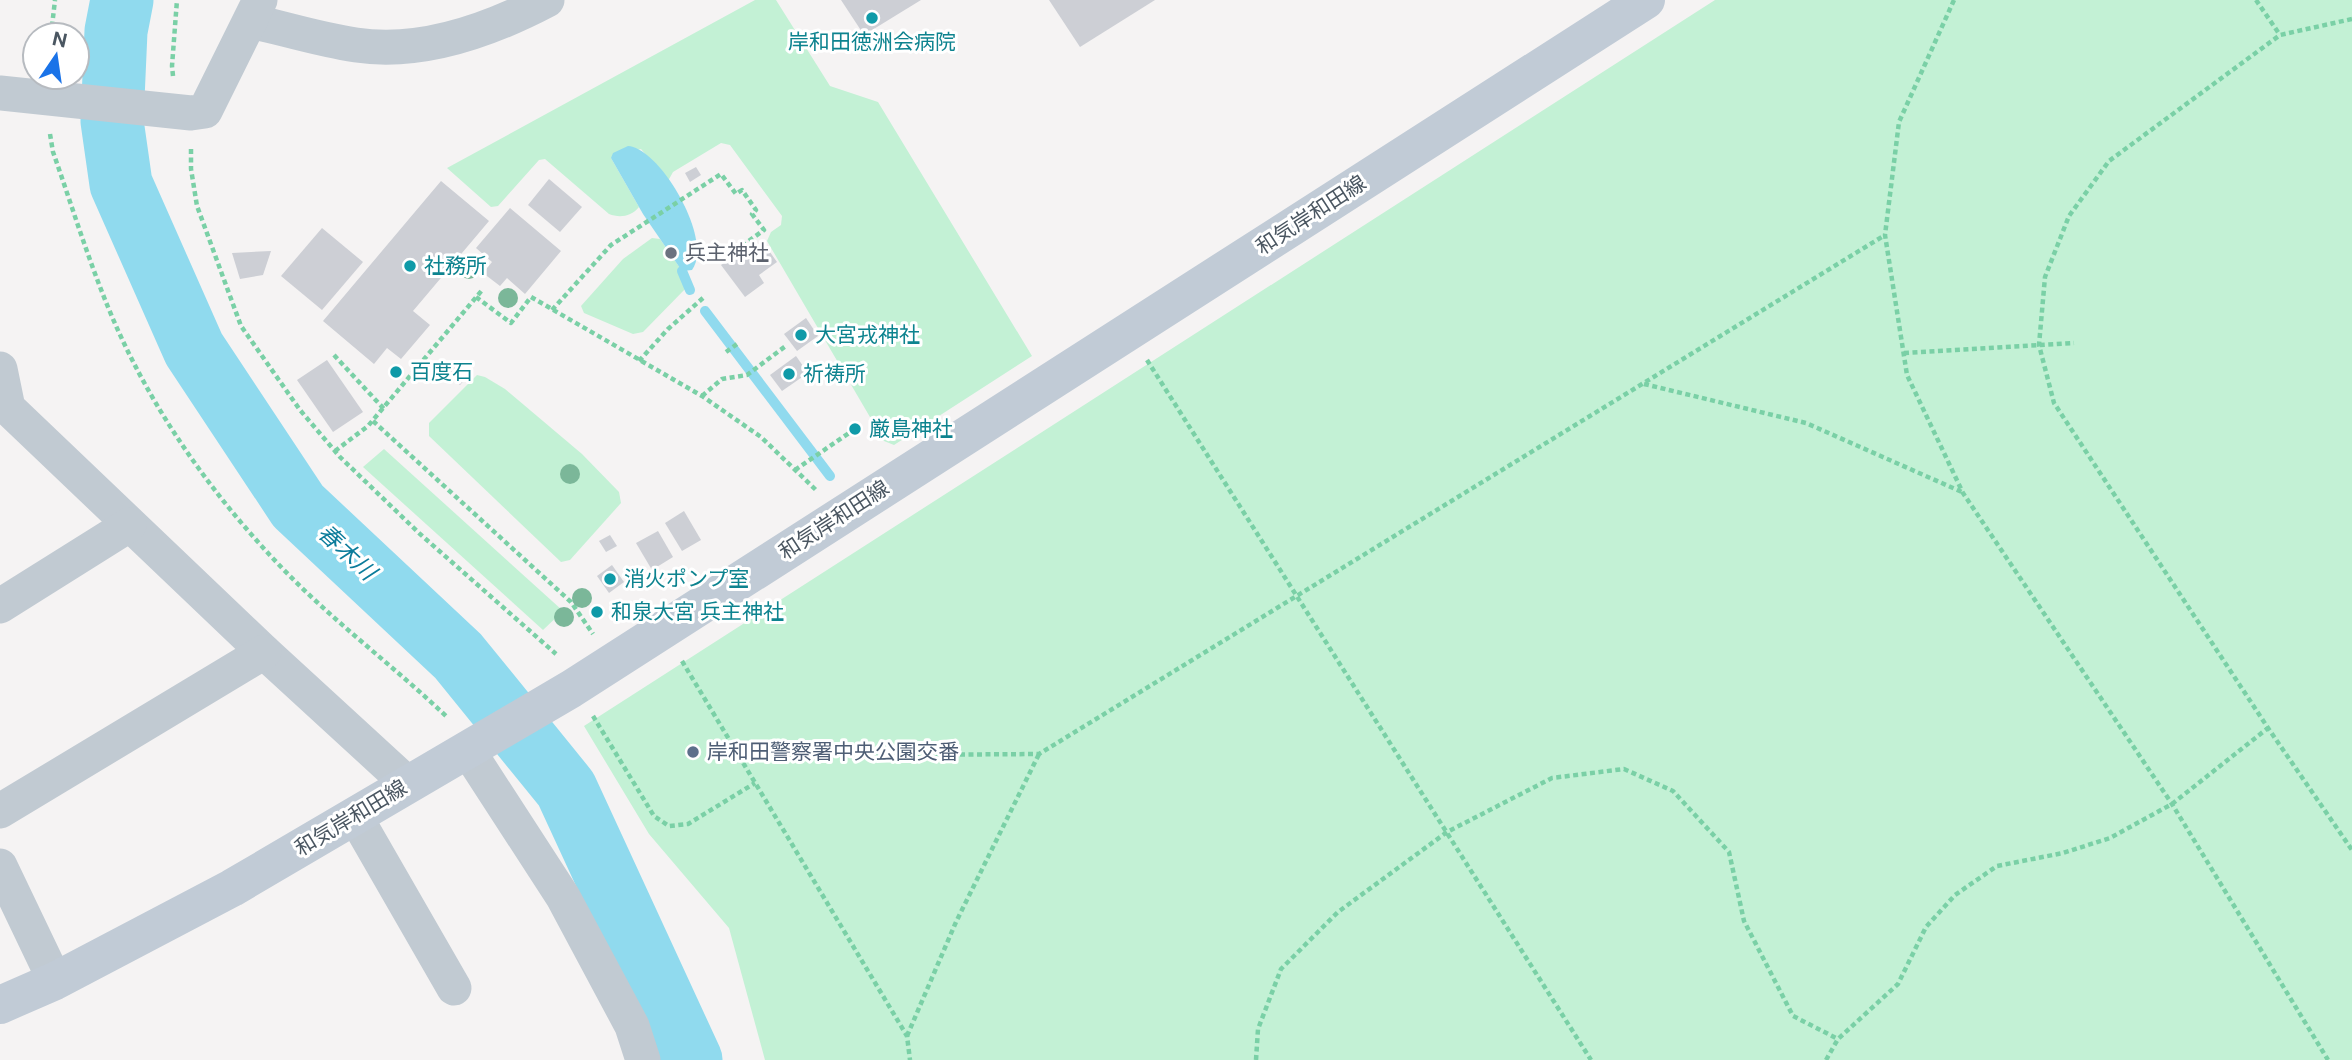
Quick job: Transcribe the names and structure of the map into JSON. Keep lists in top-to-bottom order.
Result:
{
  "streets": {
    "main road": ["和気岸和田線"]
  },
  "water": ["春木川"],
  "places": [
    "岸和田徳洲会病院",
    "兵主神社",
    "社務所",
    "大宮戎神社",
    "百度石",
    "祈祷所",
    "厳島神社",
    "消火ポンプ室",
    "和泉大宮 兵主神社",
    "岸和田警察署中央公園交番"
  ],
  "north": "top"
}
